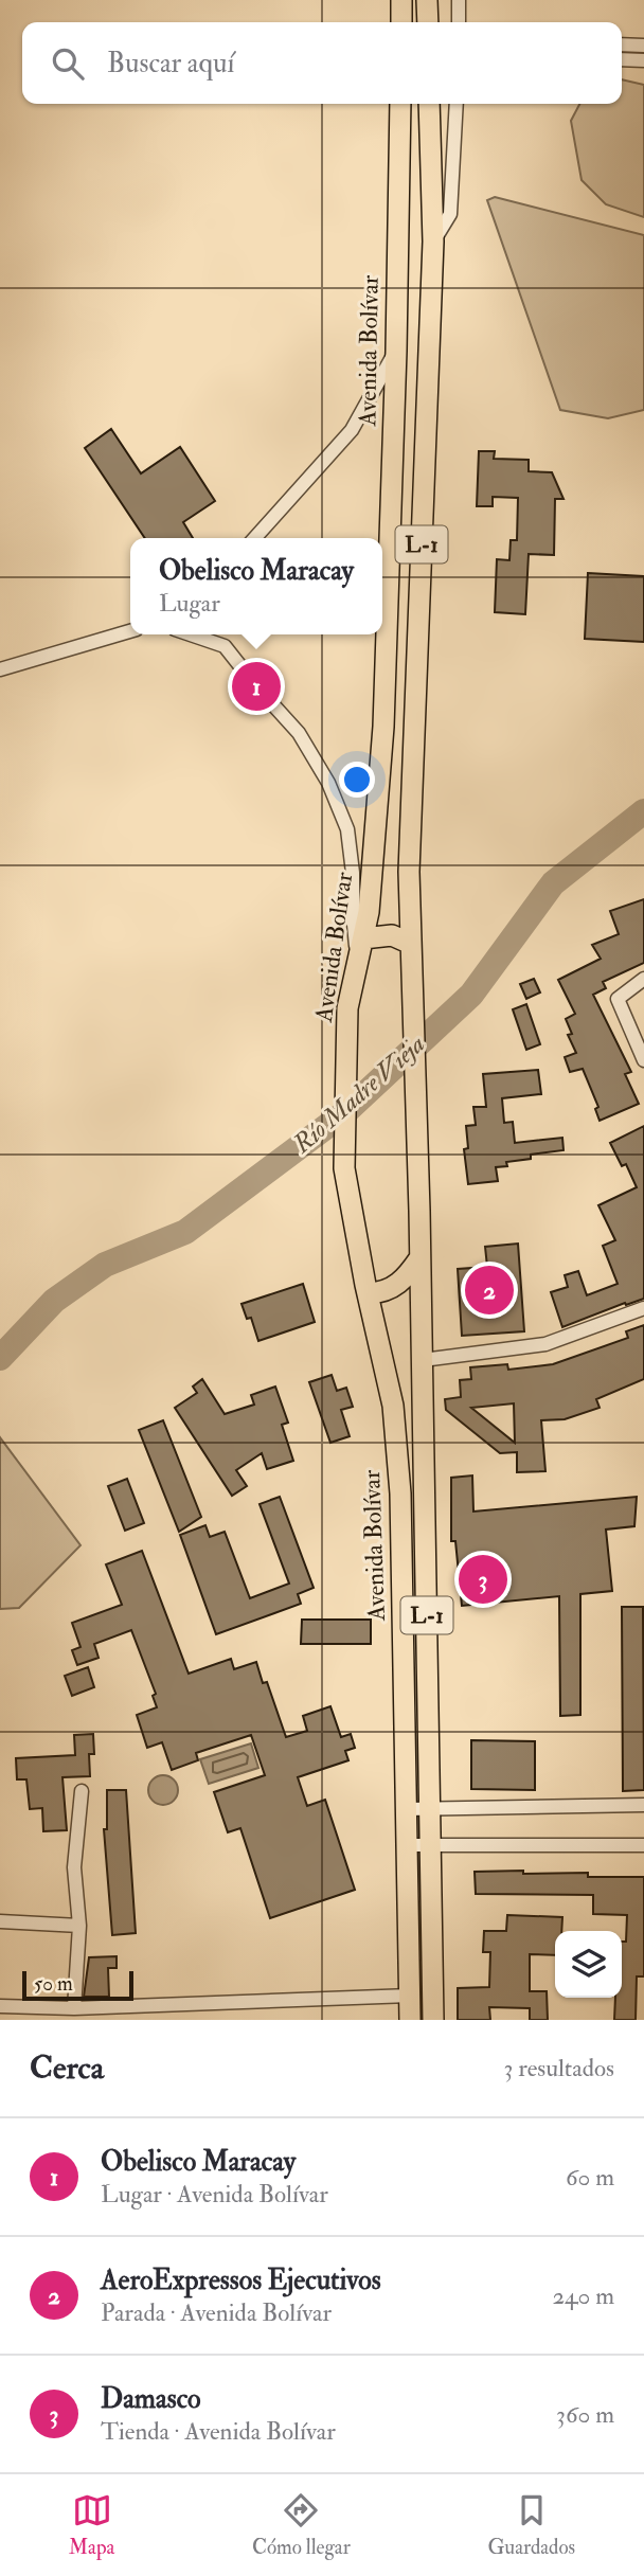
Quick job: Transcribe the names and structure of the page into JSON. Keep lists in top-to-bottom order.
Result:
{
  "streets": {
    "main road": ["Avenida Bolívar", "L-1"]
  },
  "water": ["Río Madre Vieja"],
  "scale_bar": "50 m",
  "page": {
    "search": "Buscar aquí",
    "popup": ["Obelisco Maracay", "Lugar"],
    "pins": ["1", "2", "3"],
    "scale": "50 m",
    "heading": ["Cerca", "3 resultados"],
    "list": [
      {
        "mark": "1",
        "name": "Obelisco Maracay",
        "note": "Lugar · Avenida Bolívar",
        "value": "60 m"
      },
      {
        "mark": "2",
        "name": "AeroExpressos Ejecutivos",
        "note": "Parada · Avenida Bolívar",
        "value": "240 m"
      },
      {
        "mark": "3",
        "name": "Damasco",
        "note": "Tienda · Avenida Bolívar",
        "value": "360 m"
      }
    ],
    "nav": ["Mapa", "Cómo llegar", "Guardados"]
  }
}
